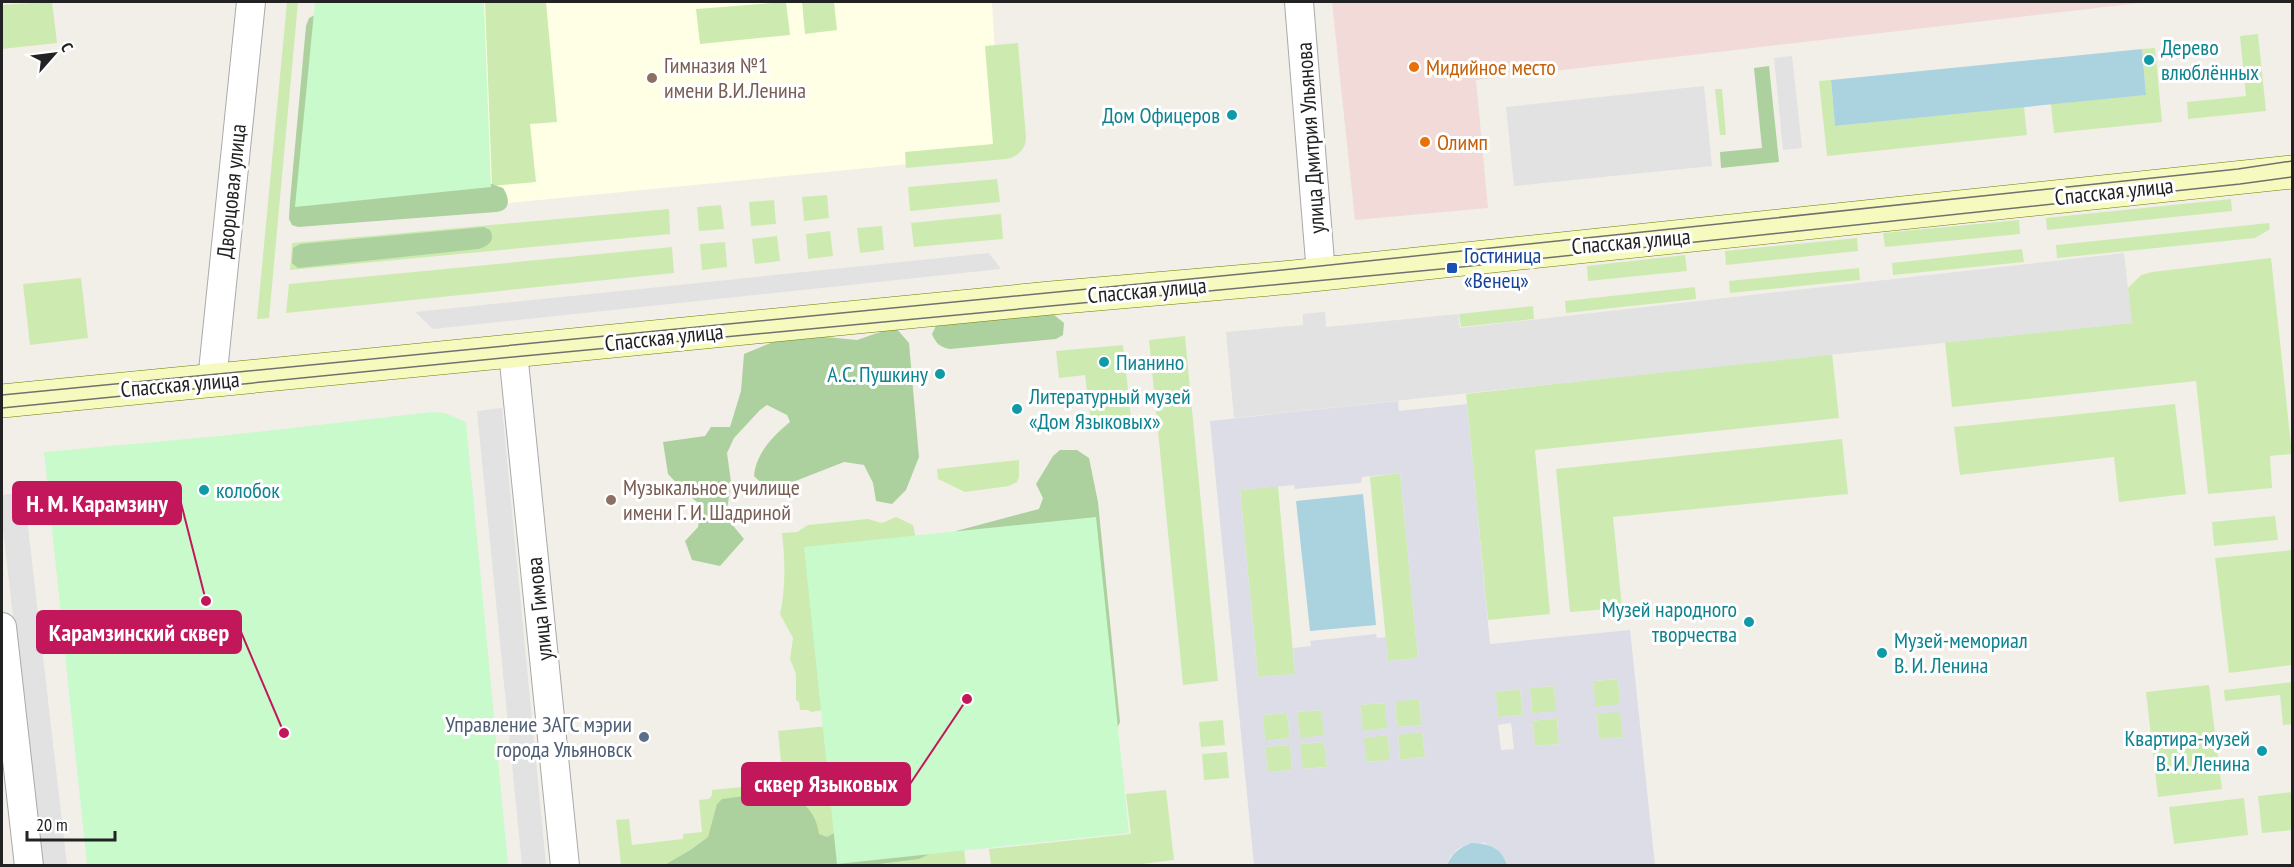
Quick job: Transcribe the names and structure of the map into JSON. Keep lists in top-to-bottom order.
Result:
{
  "streets": {
    "street": [
      "улица Дмитрия Ульянова",
      "Дворцовая улица",
      "Спасская улица",
      "улица Гимова"
    ]
  },
  "crossings": [
    ["улица Дмитрия Ульянова", "Спасская улица"],
    ["Дворцовая улица", "Спасская улица"],
    ["Спасская улица", "улица Гимова"]
  ],
  "places": {
    "other": [
      "Дерево влюблённых",
      "Мидийное место",
      "Гимназия №1 имени В.И.Ленина",
      "Дом Офицеров",
      "Олимп",
      "Пианино",
      "А.С. Пушкину",
      "Литературный музей «Дом Языковых»",
      "колобок",
      "Музыкальное училище имени Г. И. Шадриной",
      "Н. М. Карамзину",
      "Музей народного творчества",
      "Музей-мемориал В. И. Ленина",
      "сквер Языковых",
      "Карамзинский сквер",
      "Управление ЗАГС мэрии города Ульяновск",
      "Квартира-музей В. И. Ленина"
    ],
    "transit": ["Гостиница «Венец»"]
  },
  "scale_bar": "20 m",
  "north": "top right"
}
